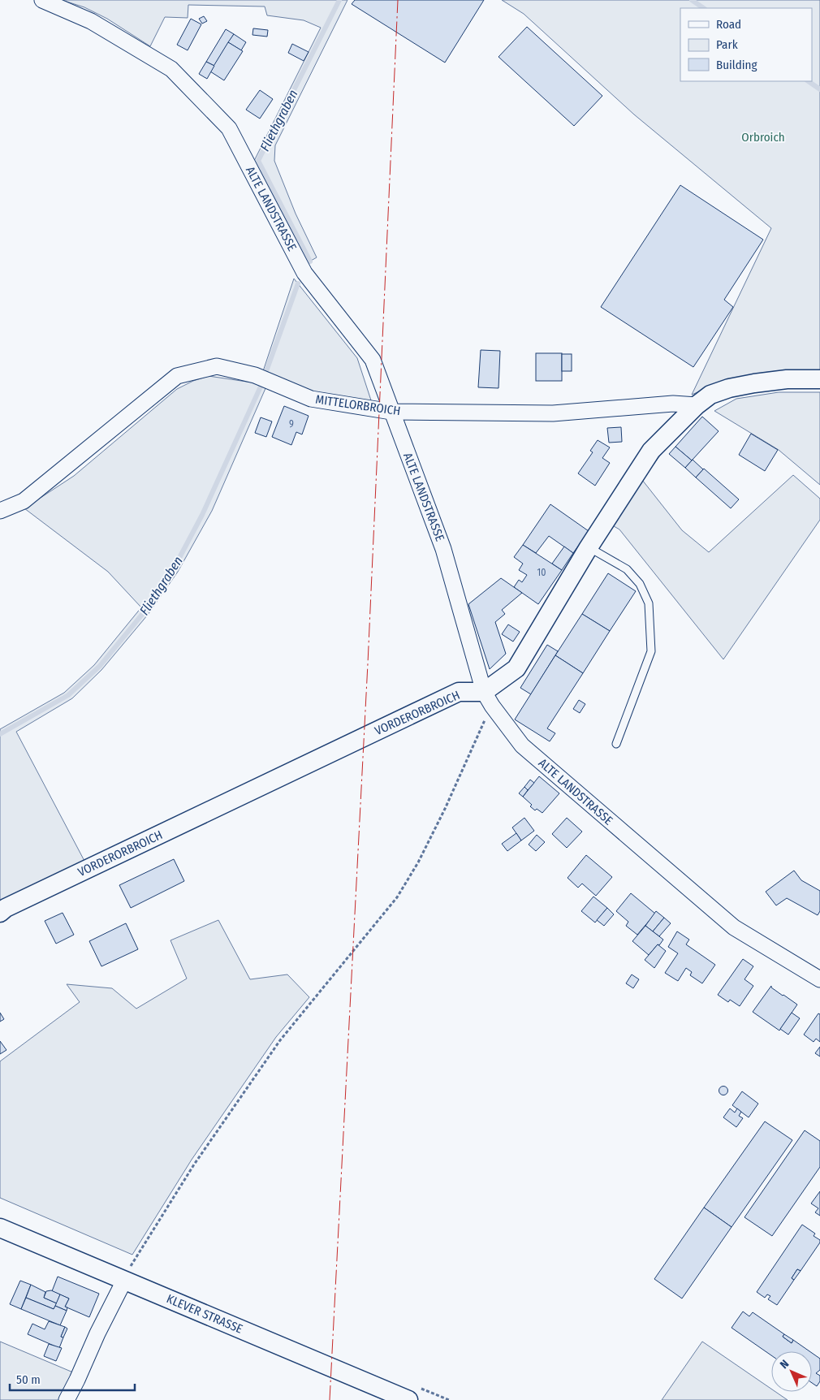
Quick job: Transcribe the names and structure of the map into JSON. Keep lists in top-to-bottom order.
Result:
{
  "streets": {
    "street": [
      "ALTE LANDSTRASSE",
      "MITTELORBROICH",
      "VORDERORBROICH",
      "KLEVER STRASSE"
    ]
  },
  "crossings": [
    ["ALTE LANDSTRASSE", "MITTELORBROICH"],
    ["ALTE LANDSTRASSE", "VORDERORBROICH"]
  ],
  "water": ["Fliethgraben"],
  "parks": ["Orbroich"],
  "house_numbers": ["9", "10"],
  "legend": ["Road", "Park", "Building"],
  "scale_bar": "50 m",
  "north": "top left"
}
